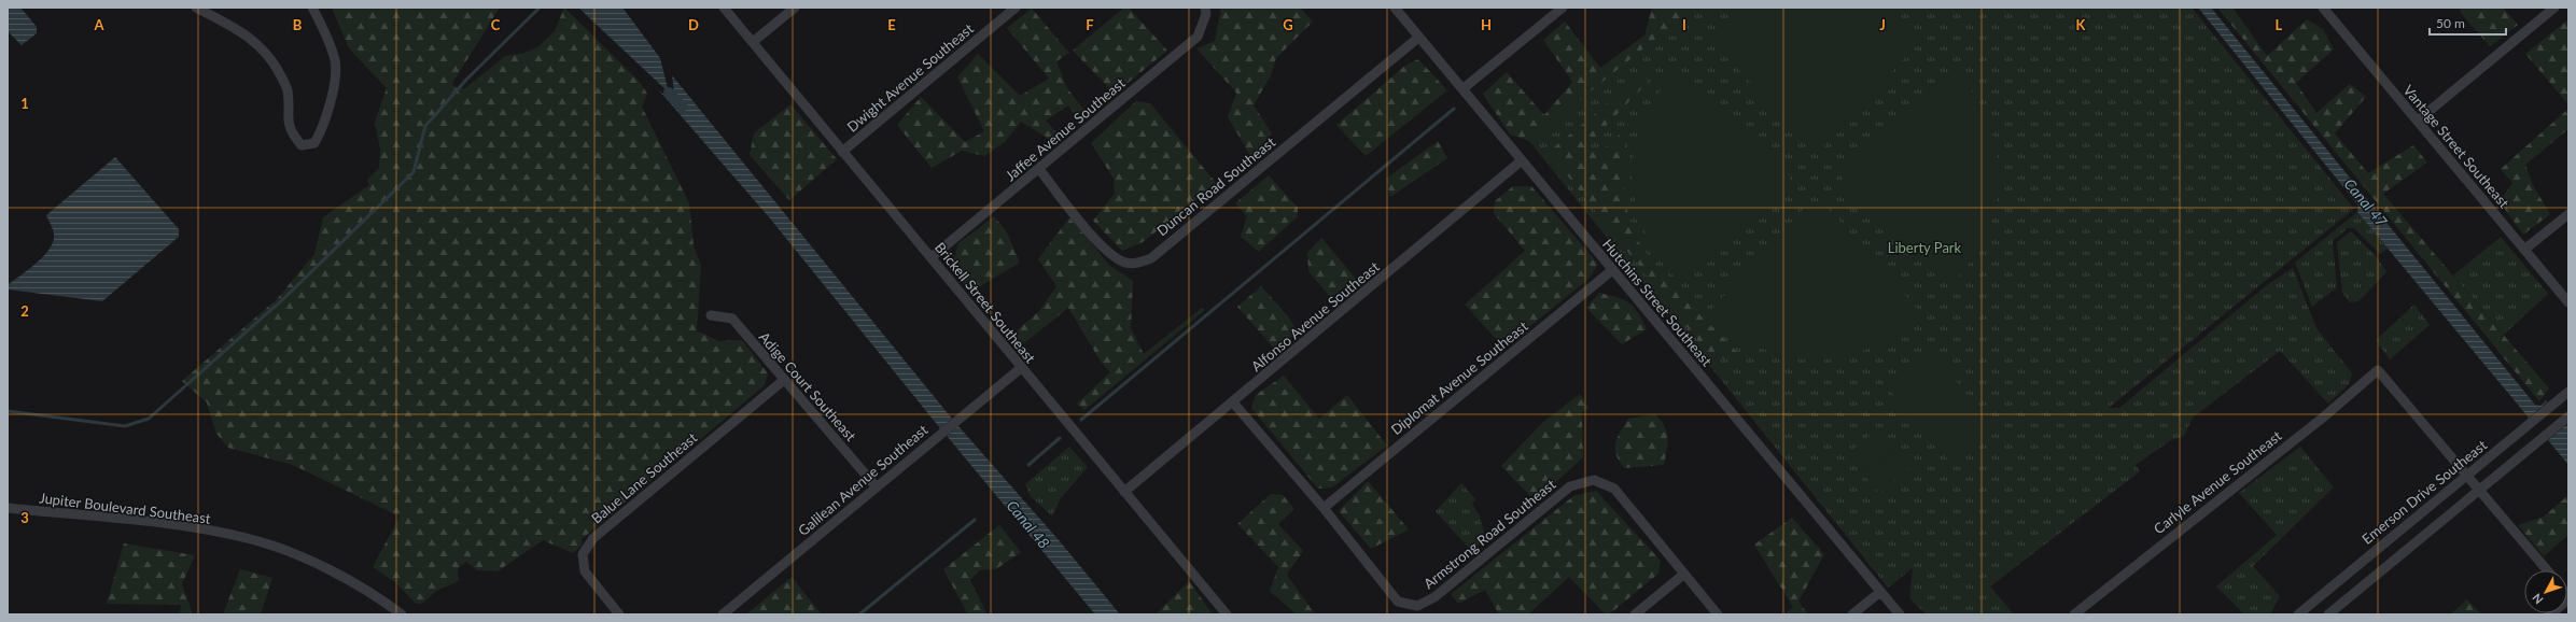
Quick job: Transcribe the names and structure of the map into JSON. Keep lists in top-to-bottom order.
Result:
{
  "streets": {
    "street": [
      "Dwight Avenue Southeast",
      "Jaffee Avenue Southeast",
      "Vantage Street Southeast",
      "Duncan Road Southeast",
      "Brickell Street Southeast",
      "Hutchins Street Southeast",
      "Alfonso Avenue Southeast",
      "Diplomat Avenue Southeast",
      "Adige Court Southeast",
      "Balue Lane Southeast",
      "Galilean Avenue Southeast",
      "Carlyle Avenue Southeast",
      "Emerson Drive Southeast",
      "Jupiter Boulevard Southeast",
      "Armstrong Road Southeast"
    ]
  },
  "crossings": [
    ["Dwight Avenue Southeast", "Brickell Street Southeast"],
    ["Jaffee Avenue Southeast", "Duncan Road Southeast"],
    ["Jaffee Avenue Southeast", "Brickell Street Southeast"],
    ["Duncan Road Southeast", "Hutchins Street Southeast"],
    ["Brickell Street Southeast", "Alfonso Avenue Southeast"],
    ["Brickell Street Southeast", "Galilean Avenue Southeast"],
    ["Hutchins Street Southeast", "Alfonso Avenue Southeast"],
    ["Hutchins Street Southeast", "Diplomat Avenue Southeast"],
    ["Alfonso Avenue Southeast", "Armstrong Road Southeast"],
    ["Diplomat Avenue Southeast", "Armstrong Road Southeast"],
    ["Adige Court Southeast", "Balue Lane Southeast"],
    ["Adige Court Southeast", "Galilean Avenue Southeast"],
    ["Carlyle Avenue Southeast", "Emerson Drive Southeast"]
  ],
  "water": ["Canal 47", "Canal 48"],
  "parks": ["Liberty Park"],
  "scale_bar": "50 m",
  "north": "bottom left",
  "grid": {
    "columns": [
      "A",
      "B",
      "C",
      "D",
      "E",
      "F",
      "G",
      "H",
      "I",
      "J",
      "K",
      "L"
    ],
    "rows": ["1", "2", "3"]
  }
}
